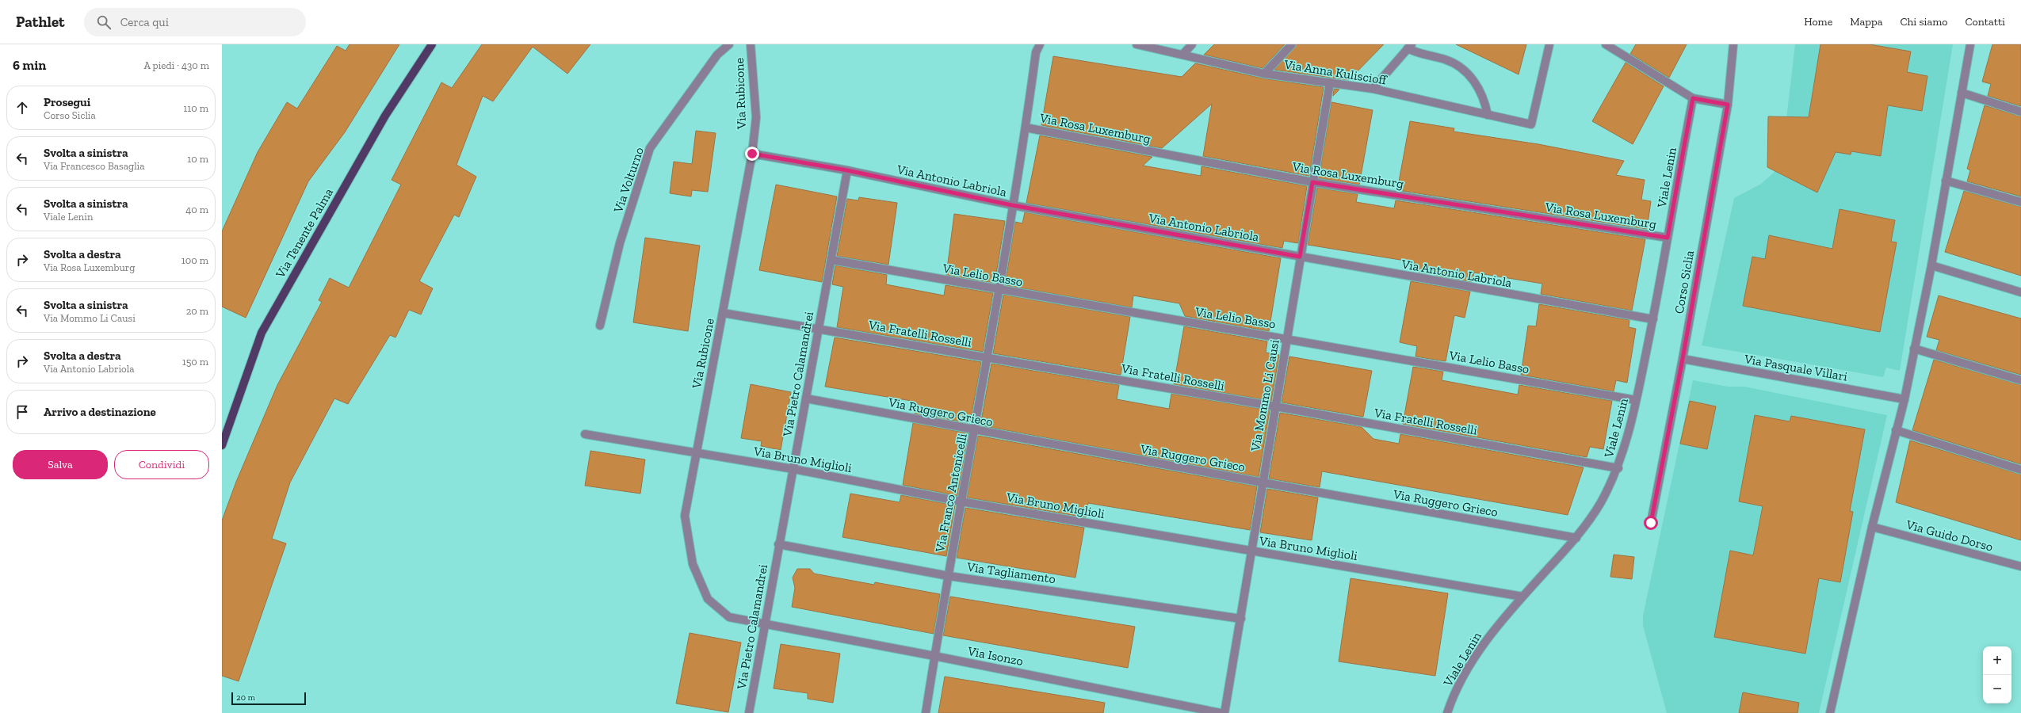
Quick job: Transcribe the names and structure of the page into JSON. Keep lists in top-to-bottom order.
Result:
{
  "streets": {
    "main road": ["Via Tenente Palma"],
    "street": [
      "Via Anna Kuliscioff",
      "Via Rubicone",
      "Via Rosa Luxemburg",
      "Viale Lenin",
      "Via Volturno",
      "Via Antonio Labriola",
      "Via Lelio Basso",
      "Corso Siclia",
      "Via Fratelli Rosselli",
      "Via Pasquale Villari",
      "Via Pietro Calamandrei",
      "Via Mommo Li Causi",
      "Via Ruggero Grieco",
      "Via Bruno Miglioli",
      "Via Franco Antonicelli",
      "Via Guido Dorso",
      "Via Tagliamento",
      "Via Isonzo"
    ]
  },
  "crossings": [
    ["Via Anna Kuliscioff", "Via Mommo Li Causi"],
    ["Via Rubicone", "Via Antonio Labriola"],
    ["Via Rubicone", "Via Fratelli Rosselli"],
    ["Via Rubicone", "Via Pietro Calamandrei"],
    ["Via Rubicone", "Via Bruno Miglioli"],
    ["Via Rubicone", "Via Isonzo"],
    ["Via Rosa Luxemburg", "Viale Lenin"],
    ["Via Rosa Luxemburg", "Via Mommo Li Causi"],
    ["Via Rosa Luxemburg", "Via Franco Antonicelli"],
    ["Viale Lenin", "Via Antonio Labriola"],
    ["Viale Lenin", "Via Lelio Basso"],
    ["Viale Lenin", "Via Fratelli Rosselli"],
    ["Viale Lenin", "Via Ruggero Grieco"],
    ["Viale Lenin", "Via Bruno Miglioli"],
    ["Via Antonio Labriola", "Via Pietro Calamandrei"],
    ["Via Antonio Labriola", "Via Mommo Li Causi"],
    ["Via Antonio Labriola", "Via Franco Antonicelli"],
    ["Via Lelio Basso", "Via Pietro Calamandrei"],
    ["Via Lelio Basso", "Via Mommo Li Causi"],
    ["Via Lelio Basso", "Via Franco Antonicelli"],
    ["Corso Siclia", "Via Pasquale Villari"],
    ["Via Fratelli Rosselli", "Via Pietro Calamandrei"],
    ["Via Fratelli Rosselli", "Via Mommo Li Causi"],
    ["Via Fratelli Rosselli", "Via Franco Antonicelli"],
    ["Via Pietro Calamandrei", "Via Ruggero Grieco"],
    ["Via Pietro Calamandrei", "Via Bruno Miglioli"],
    ["Via Pietro Calamandrei", "Via Tagliamento"],
    ["Via Pietro Calamandrei", "Via Isonzo"],
    ["Via Mommo Li Causi", "Via Ruggero Grieco"],
    ["Via Mommo Li Causi", "Via Bruno Miglioli"],
    ["Via Mommo Li Causi", "Via Tagliamento"],
    ["Via Ruggero Grieco", "Via Franco Antonicelli"],
    ["Via Bruno Miglioli", "Via Franco Antonicelli"],
    ["Via Franco Antonicelli", "Via Tagliamento"],
    ["Via Franco Antonicelli", "Via Isonzo"]
  ],
  "scale_bar": "20 m",
  "page": {
    "header": "Pathlet",
    "search": "Cerca qui",
    "nav": [
      "Home",
      "Mappa",
      "Chi siamo",
      "Contatti"
    ],
    "heading": ["6 min", "A piedi · 430 m"],
    "list": [
      ["Prosegui", "Corso Siclia", "110 m"],
      ["Svolta a sinistra", "Via Francesco Basaglia", "10 m"],
      ["Svolta a sinistra", "Viale Lenin", "40 m"],
      ["Svolta a destra", "Via Rosa Luxemburg", "100 m"],
      ["Svolta a sinistra", "Via Mommo Li Causi", "20 m"],
      ["Svolta a destra", "Via Antonio Labriola", "150 m"],
      "Arrivo a destinazione"
    ],
    "buttons": ["Salva", "Condividi"],
    "map_buttons": ["+", "−"],
    "scale": "20 m"
  }
}
